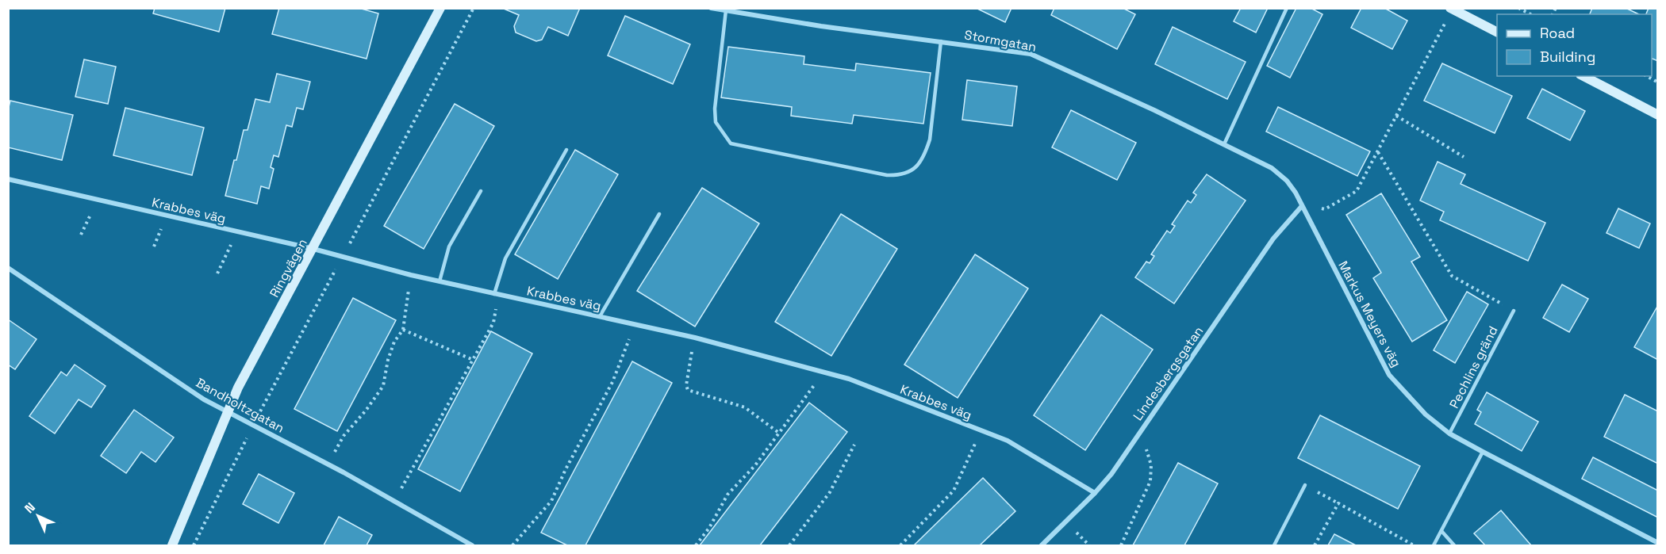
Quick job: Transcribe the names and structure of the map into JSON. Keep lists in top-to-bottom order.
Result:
{
  "streets": {
    "street": [
      "Stormgatan",
      "Krabbes väg",
      "Ringvägen",
      "Markus Meyers väg",
      "Lindesbergsgatan",
      "Bandholtzgatan"
    ],
    "lane": ["Pechlins gränd"]
  },
  "crossings": [
    ["Stormgatan", "Markus Meyers väg"],
    ["Stormgatan", "Lindesbergsgatan"],
    ["Krabbes väg", "Ringvägen"],
    ["Krabbes väg", "Lindesbergsgatan"],
    ["Ringvägen", "Bandholtzgatan"],
    ["Markus Meyers väg", "Pechlins gränd"],
    ["Markus Meyers väg", "Lindesbergsgatan"]
  ],
  "legend": ["Road", "Building"],
  "north": "top left"
}
